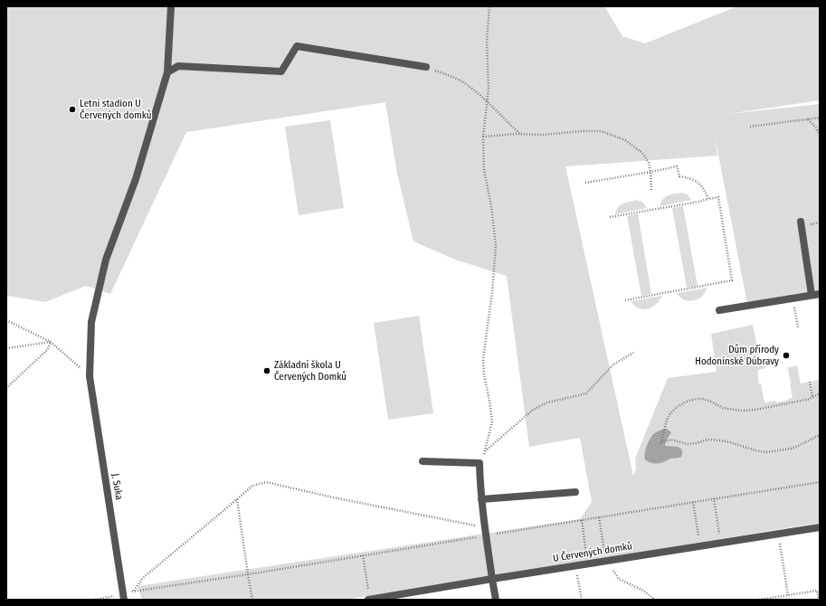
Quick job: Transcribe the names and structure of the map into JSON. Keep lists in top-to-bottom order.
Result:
{
  "streets": {
    "street": ["J. Suka", "U Červených domků"]
  },
  "places": ["Letní stadion U Červených domků", "Dům přírody Hodonínské Dúbravy", "Základní škola U Červených Domků"]
}
